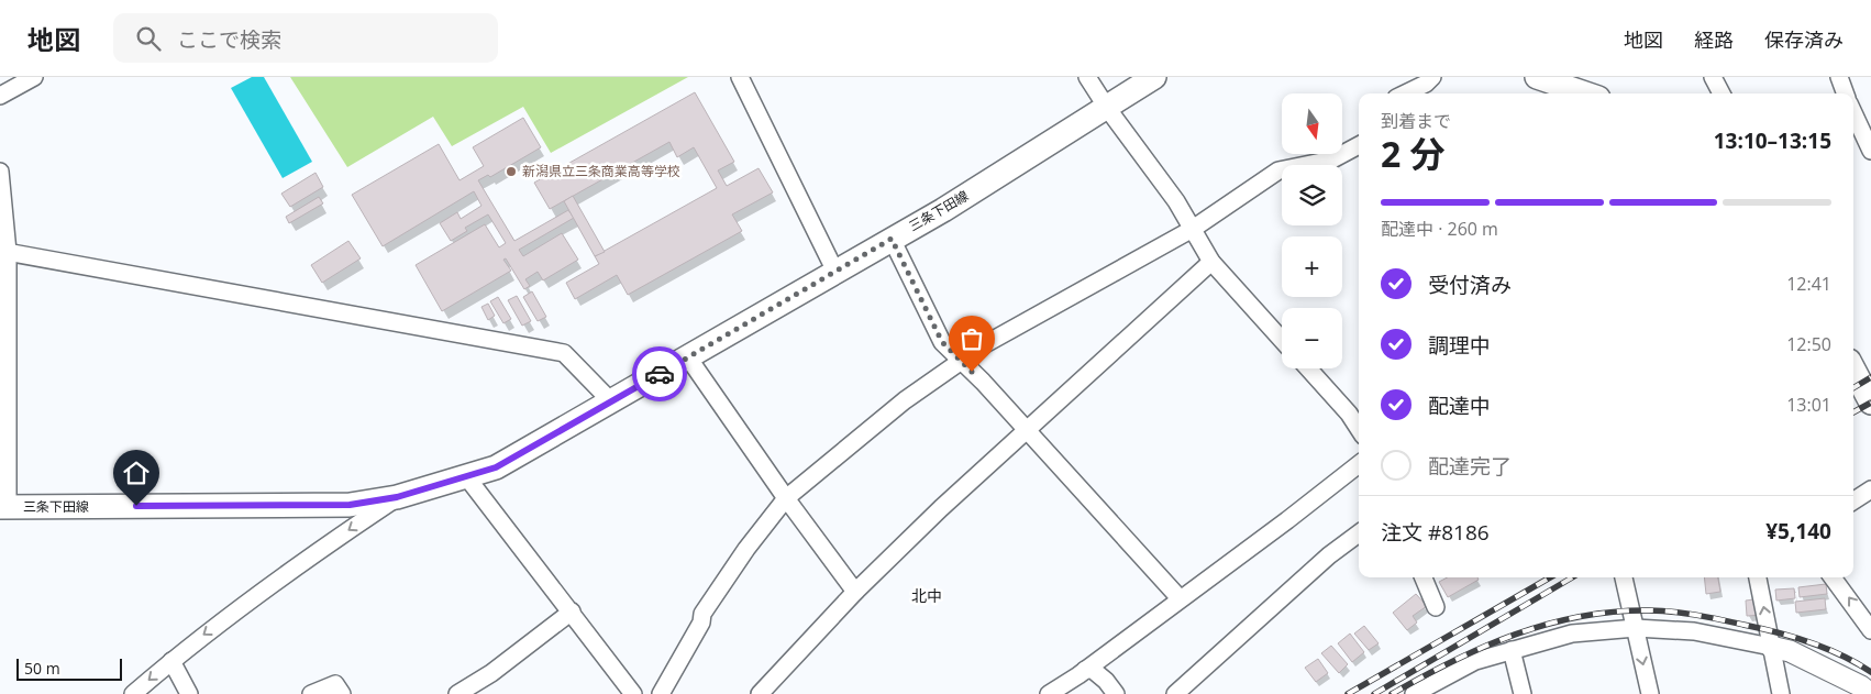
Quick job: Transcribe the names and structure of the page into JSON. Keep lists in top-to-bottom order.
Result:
{
  "streets": {
    "main road": ["三条下田線"]
  },
  "districts": ["北中"],
  "places": ["新潟県立三条商業高等学校"],
  "scale_bar": "50 m",
  "north": "bottom",
  "page": {
    "header": "地図",
    "search": "ここで検索",
    "nav": ["地図", "経路", "保存済み"],
    "map_buttons": ["+", "−"],
    "heading": ["2 分", "到着まで", "13:10–13:15"],
    "panel": ["注文 #8186", "¥5,140"],
    "bar": "配達中 · 260 m",
    "list": [
      ["受付済み", "12:41"],
      ["調理中", "12:50"],
      ["配達中", "13:01"],
      "配達完了"
    ],
    "scale": "50 m"
  }
}
